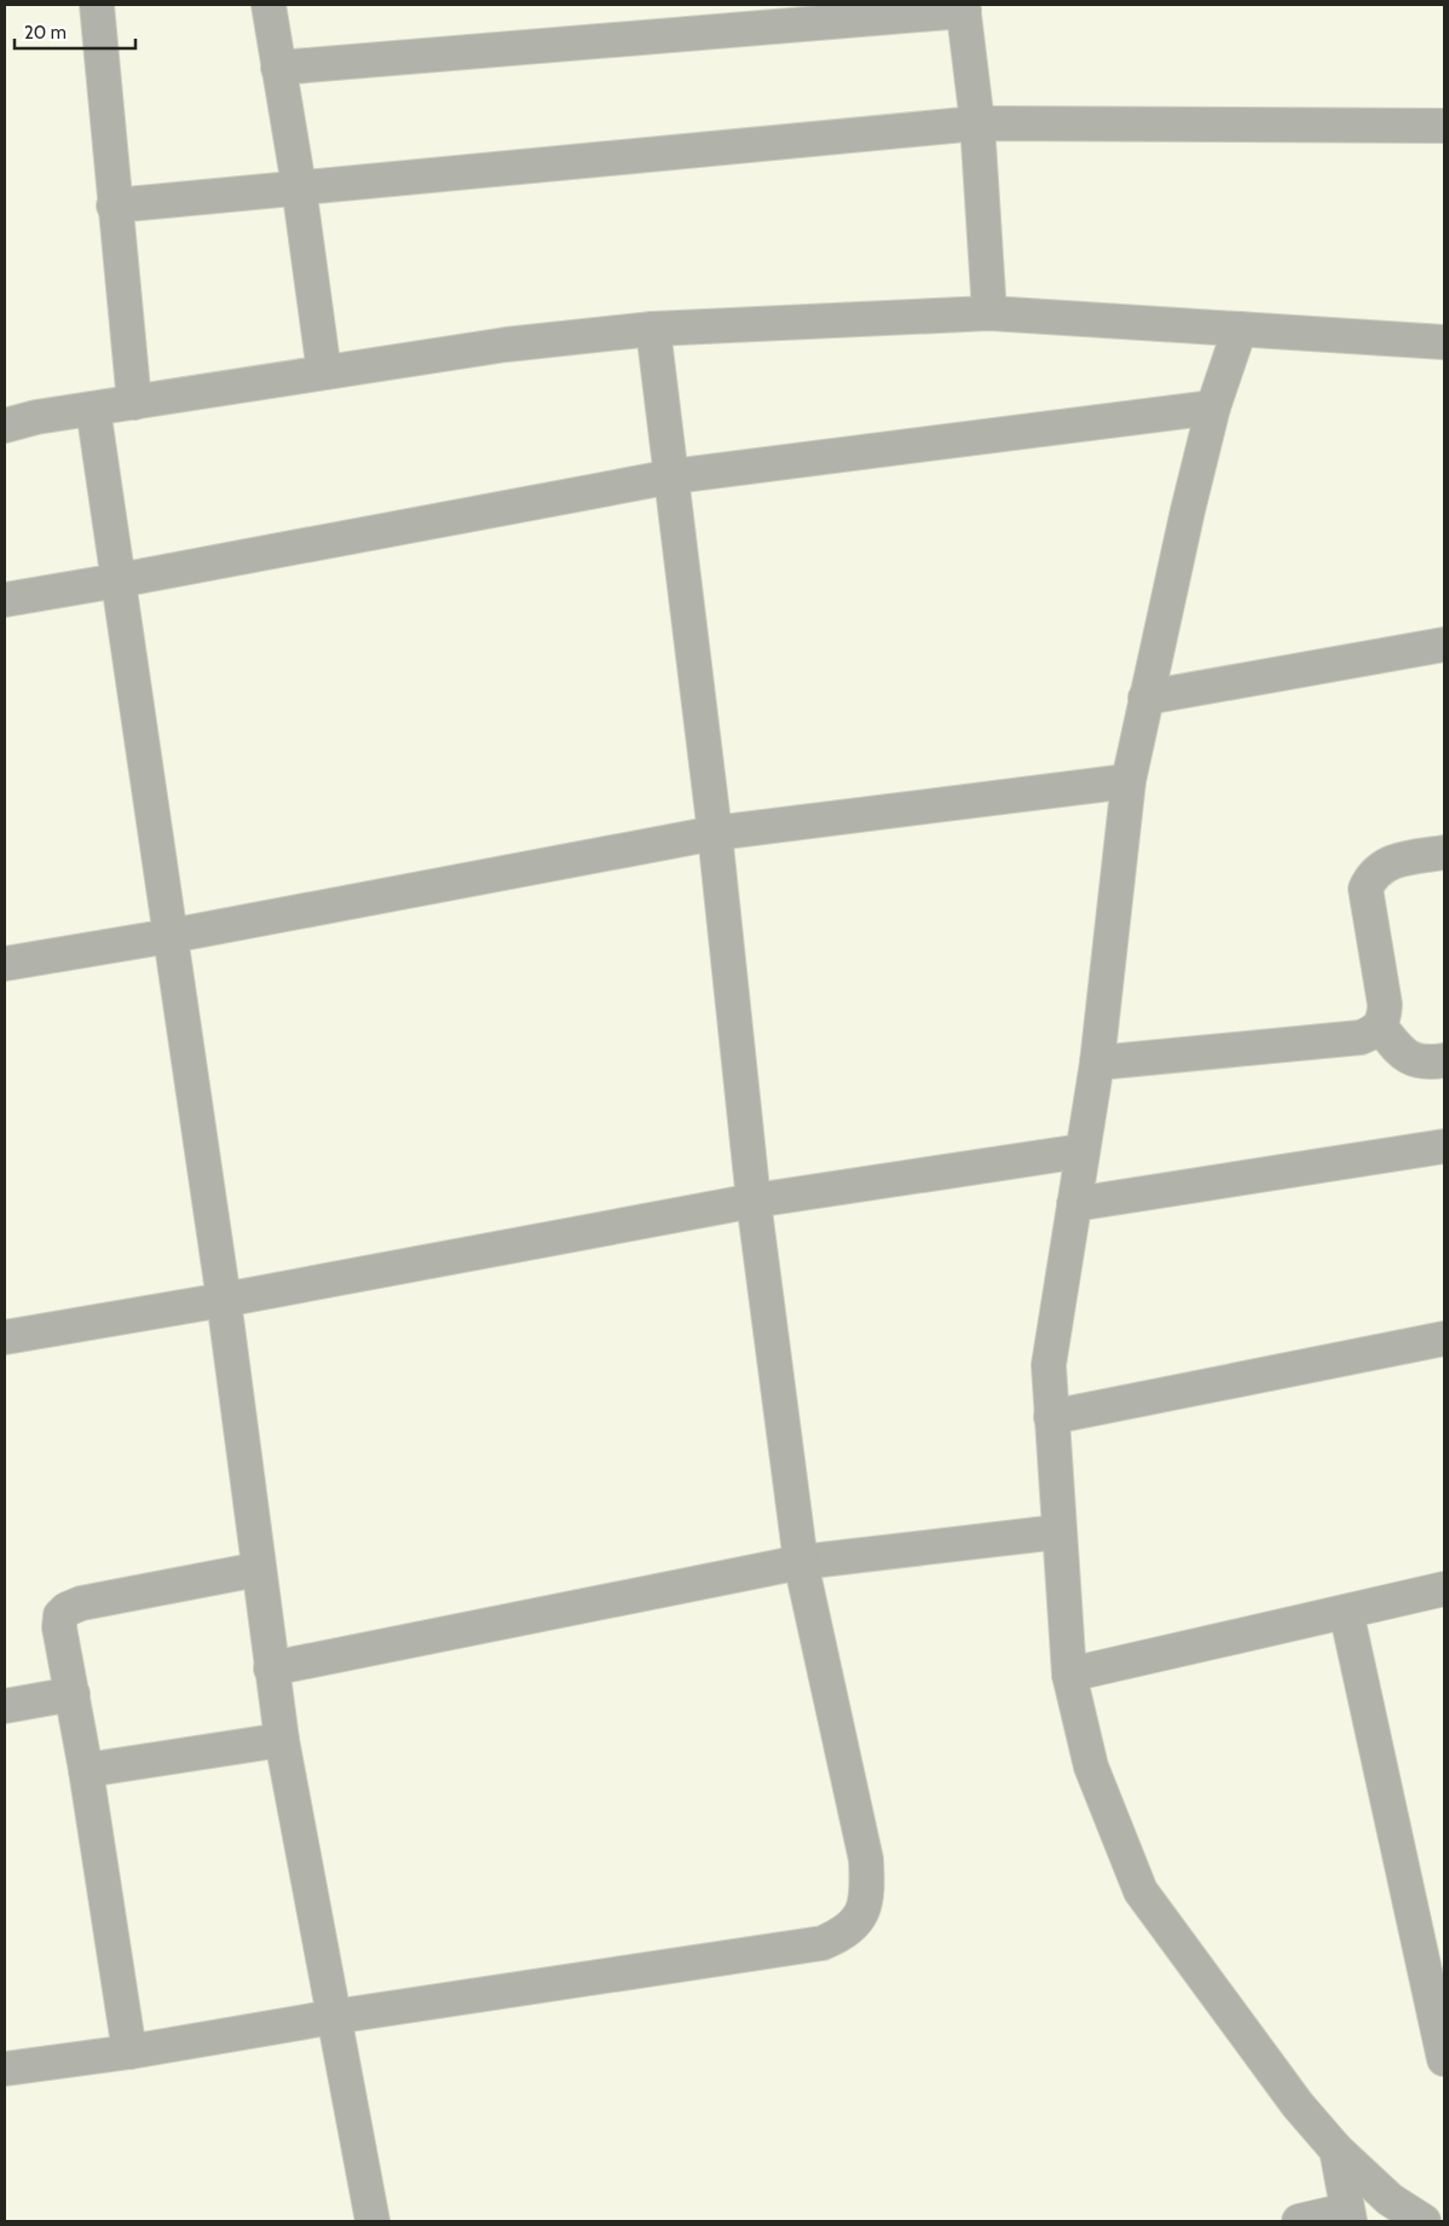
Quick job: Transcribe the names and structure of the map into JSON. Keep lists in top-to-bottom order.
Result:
{
  "scale_bar": "20 m"
}
